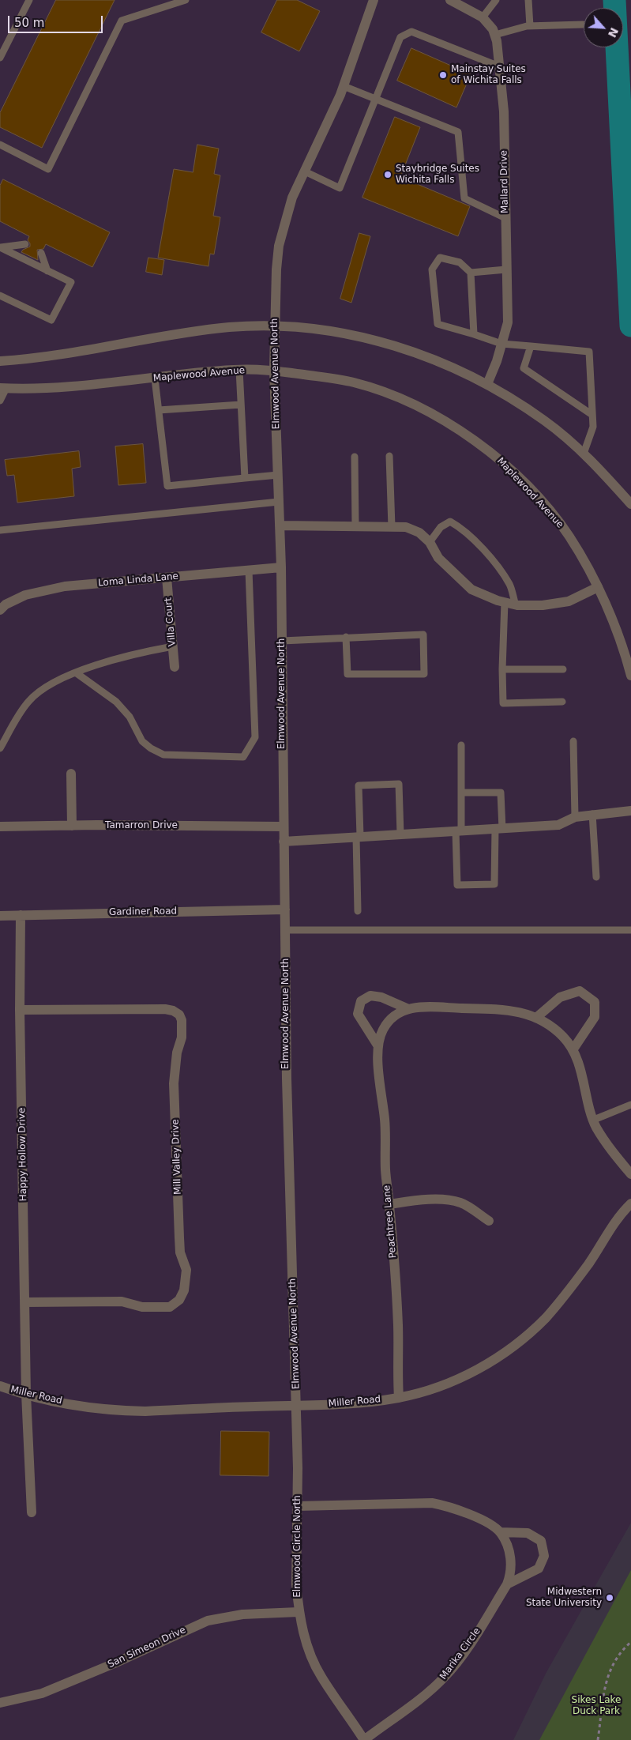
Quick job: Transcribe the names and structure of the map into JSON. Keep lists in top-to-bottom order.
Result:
{
  "streets": {
    "street": [
      "Mallard Drive",
      "Elmwood Avenue North",
      "Maplewood Avenue",
      "Loma Linda Lane",
      "Villa Court",
      "Tamarron Drive",
      "Gardiner Road",
      "Happy Hollow Drive",
      "Mill Valley Drive",
      "Peachtree Lane",
      "Miller Road",
      "Elmwood Circle North",
      "San Simeon Drive",
      "Marika Circle"
    ]
  },
  "crossings": [
    ["Elmwood Avenue North", "Maplewood Avenue"],
    ["Elmwood Avenue North", "Loma Linda Lane"],
    ["Elmwood Avenue North", "Tamarron Drive"],
    ["Elmwood Avenue North", "Gardiner Road"],
    ["Elmwood Avenue North", "Miller Road"],
    ["Elmwood Avenue North", "Elmwood Circle North"],
    ["Loma Linda Lane", "Villa Court"],
    ["Gardiner Road", "Happy Hollow Drive"],
    ["Happy Hollow Drive", "Mill Valley Drive"],
    ["Happy Hollow Drive", "Miller Road"],
    ["Peachtree Lane", "Miller Road"],
    ["Miller Road", "Elmwood Circle North"],
    ["Elmwood Circle North", "San Simeon Drive"],
    ["Elmwood Circle North", "Marika Circle"]
  ],
  "parks": ["Sikes Lake Duck Park"],
  "places": ["Mainstay Suites of Wichita Falls", "Staybridge Suites Wichita Falls", "Midwestern State University"],
  "scale_bar": "50 m",
  "north": "bottom right"
}
